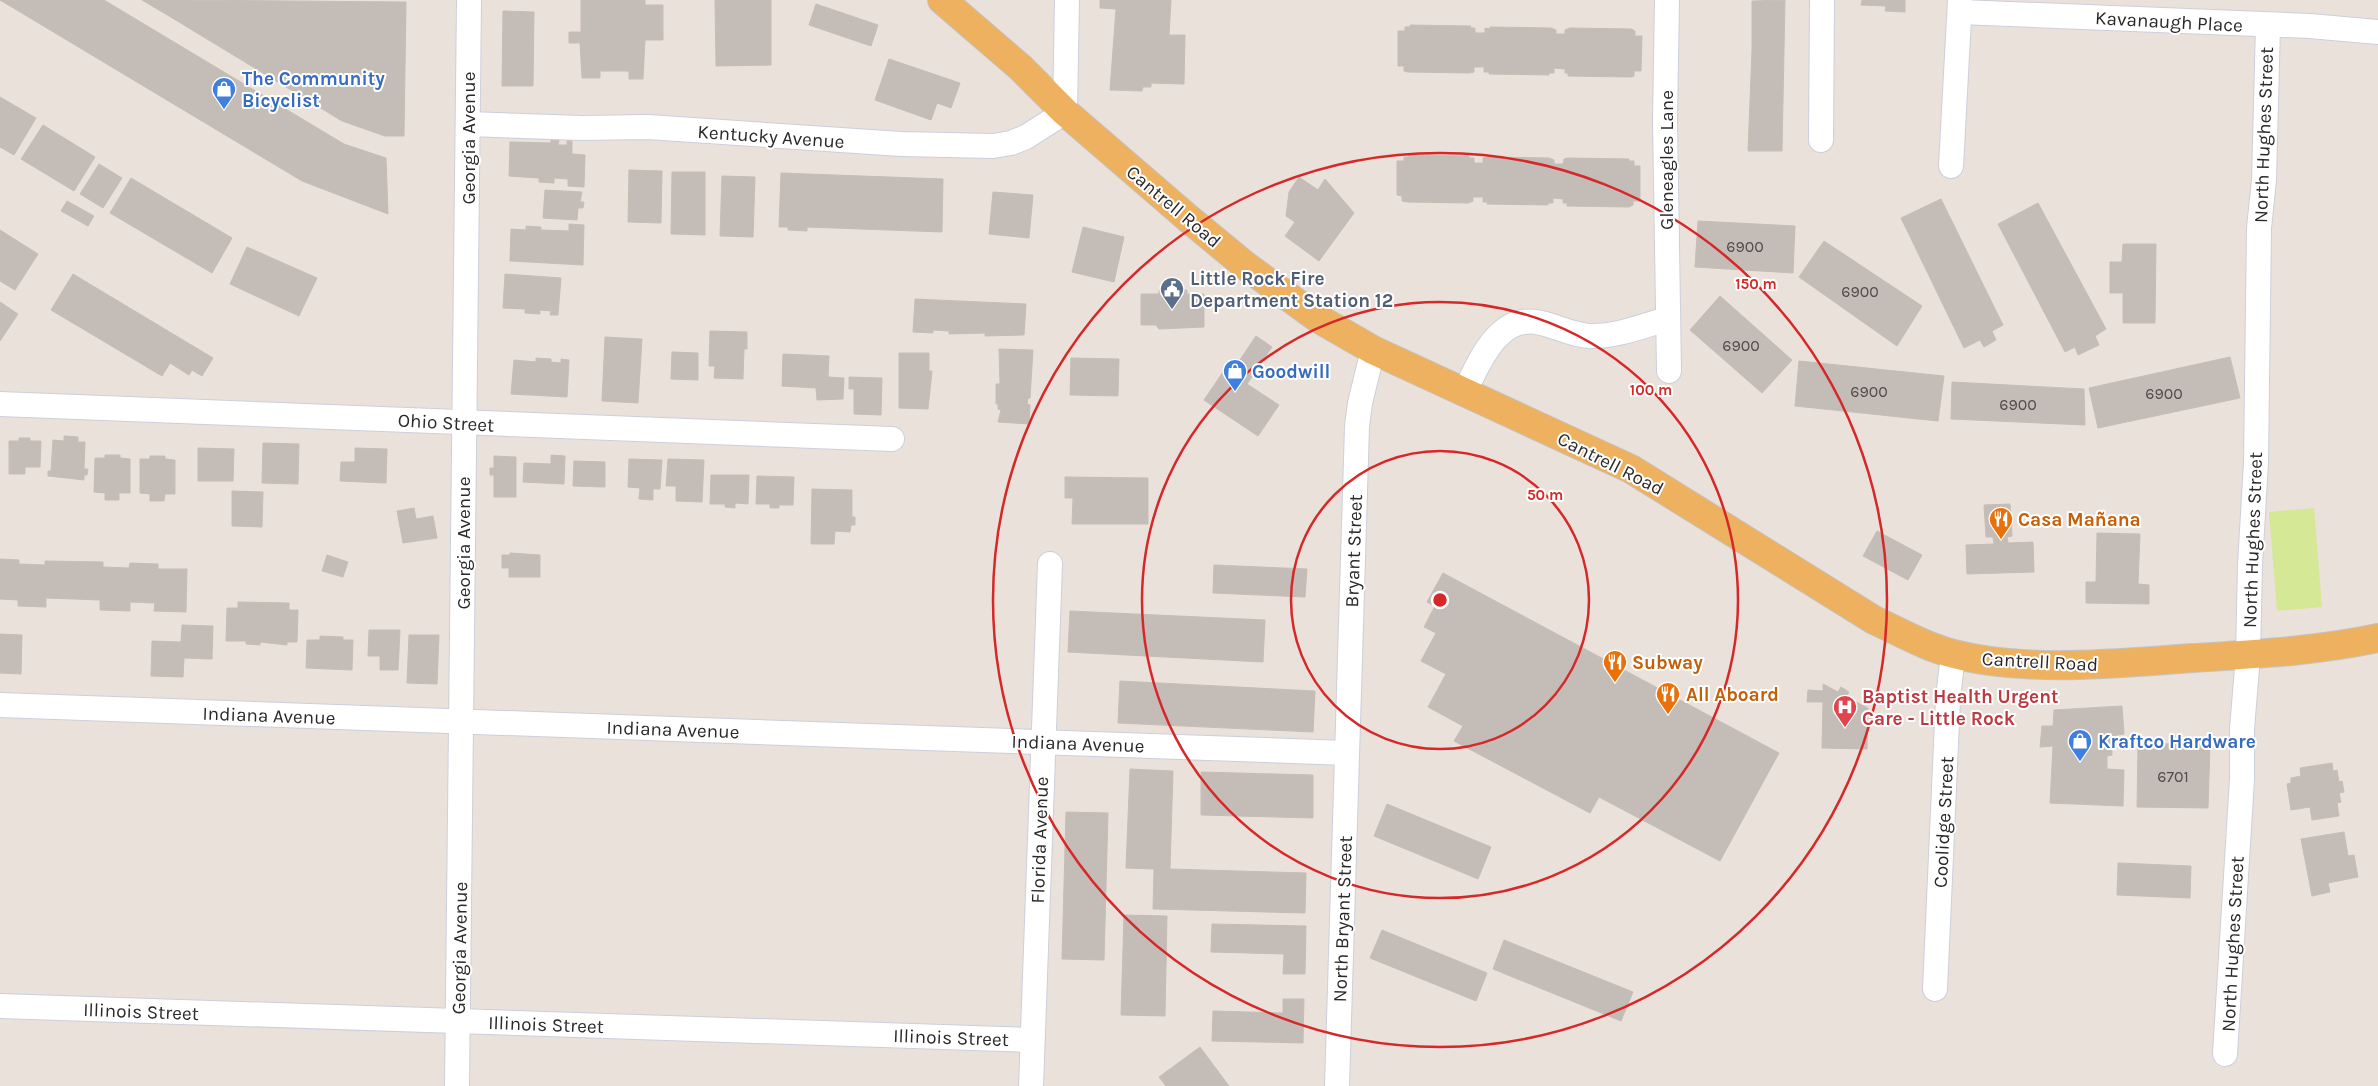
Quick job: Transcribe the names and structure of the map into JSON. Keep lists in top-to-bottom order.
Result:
{
  "streets": {
    "main road": ["Cantrell Road"],
    "street": [
      "Kavanaugh Place",
      "North Hughes Street",
      "Kentucky Avenue",
      "Georgia Avenue",
      "Gleneagles Lane",
      "Ohio Street",
      "Bryant Street",
      "Indiana Avenue",
      "Coolidge Street",
      "Florida Avenue",
      "North Bryant Street",
      "Illinois Street"
    ]
  },
  "crossings": [
    ["Kavanaugh Place", "North Hughes Street"],
    ["North Hughes Street", "Cantrell Road"],
    ["Kentucky Avenue", "Georgia Avenue"],
    ["Kentucky Avenue", "Cantrell Road"],
    ["Georgia Avenue", "Ohio Street"],
    ["Georgia Avenue", "Indiana Avenue"],
    ["Georgia Avenue", "Illinois Street"],
    ["Cantrell Road", "Bryant Street"],
    ["Cantrell Road", "Coolidge Street"],
    ["Bryant Street", "Indiana Avenue"],
    ["Bryant Street", "North Bryant Street"],
    ["Indiana Avenue", "Florida Avenue"],
    ["Indiana Avenue", "North Bryant Street"],
    ["Florida Avenue", "Illinois Street"]
  ],
  "places": {
    "shop": ["The Community Bicyclist", "Goodwill", "Kraftco Hardware"],
    "public building": ["Little Rock Fire Department Station 12"],
    "restaurant": ["Casa Mañana", "Subway", "All Aboard"],
    "hospital": ["Baptist Health Urgent Care - Little Rock"]
  },
  "house_numbers": [
    "6900",
    "6900",
    "6900",
    "6900",
    "6900",
    "6900",
    "6701"
  ],
  "rings": ["150 m", "100 m", "50 m"]
}
